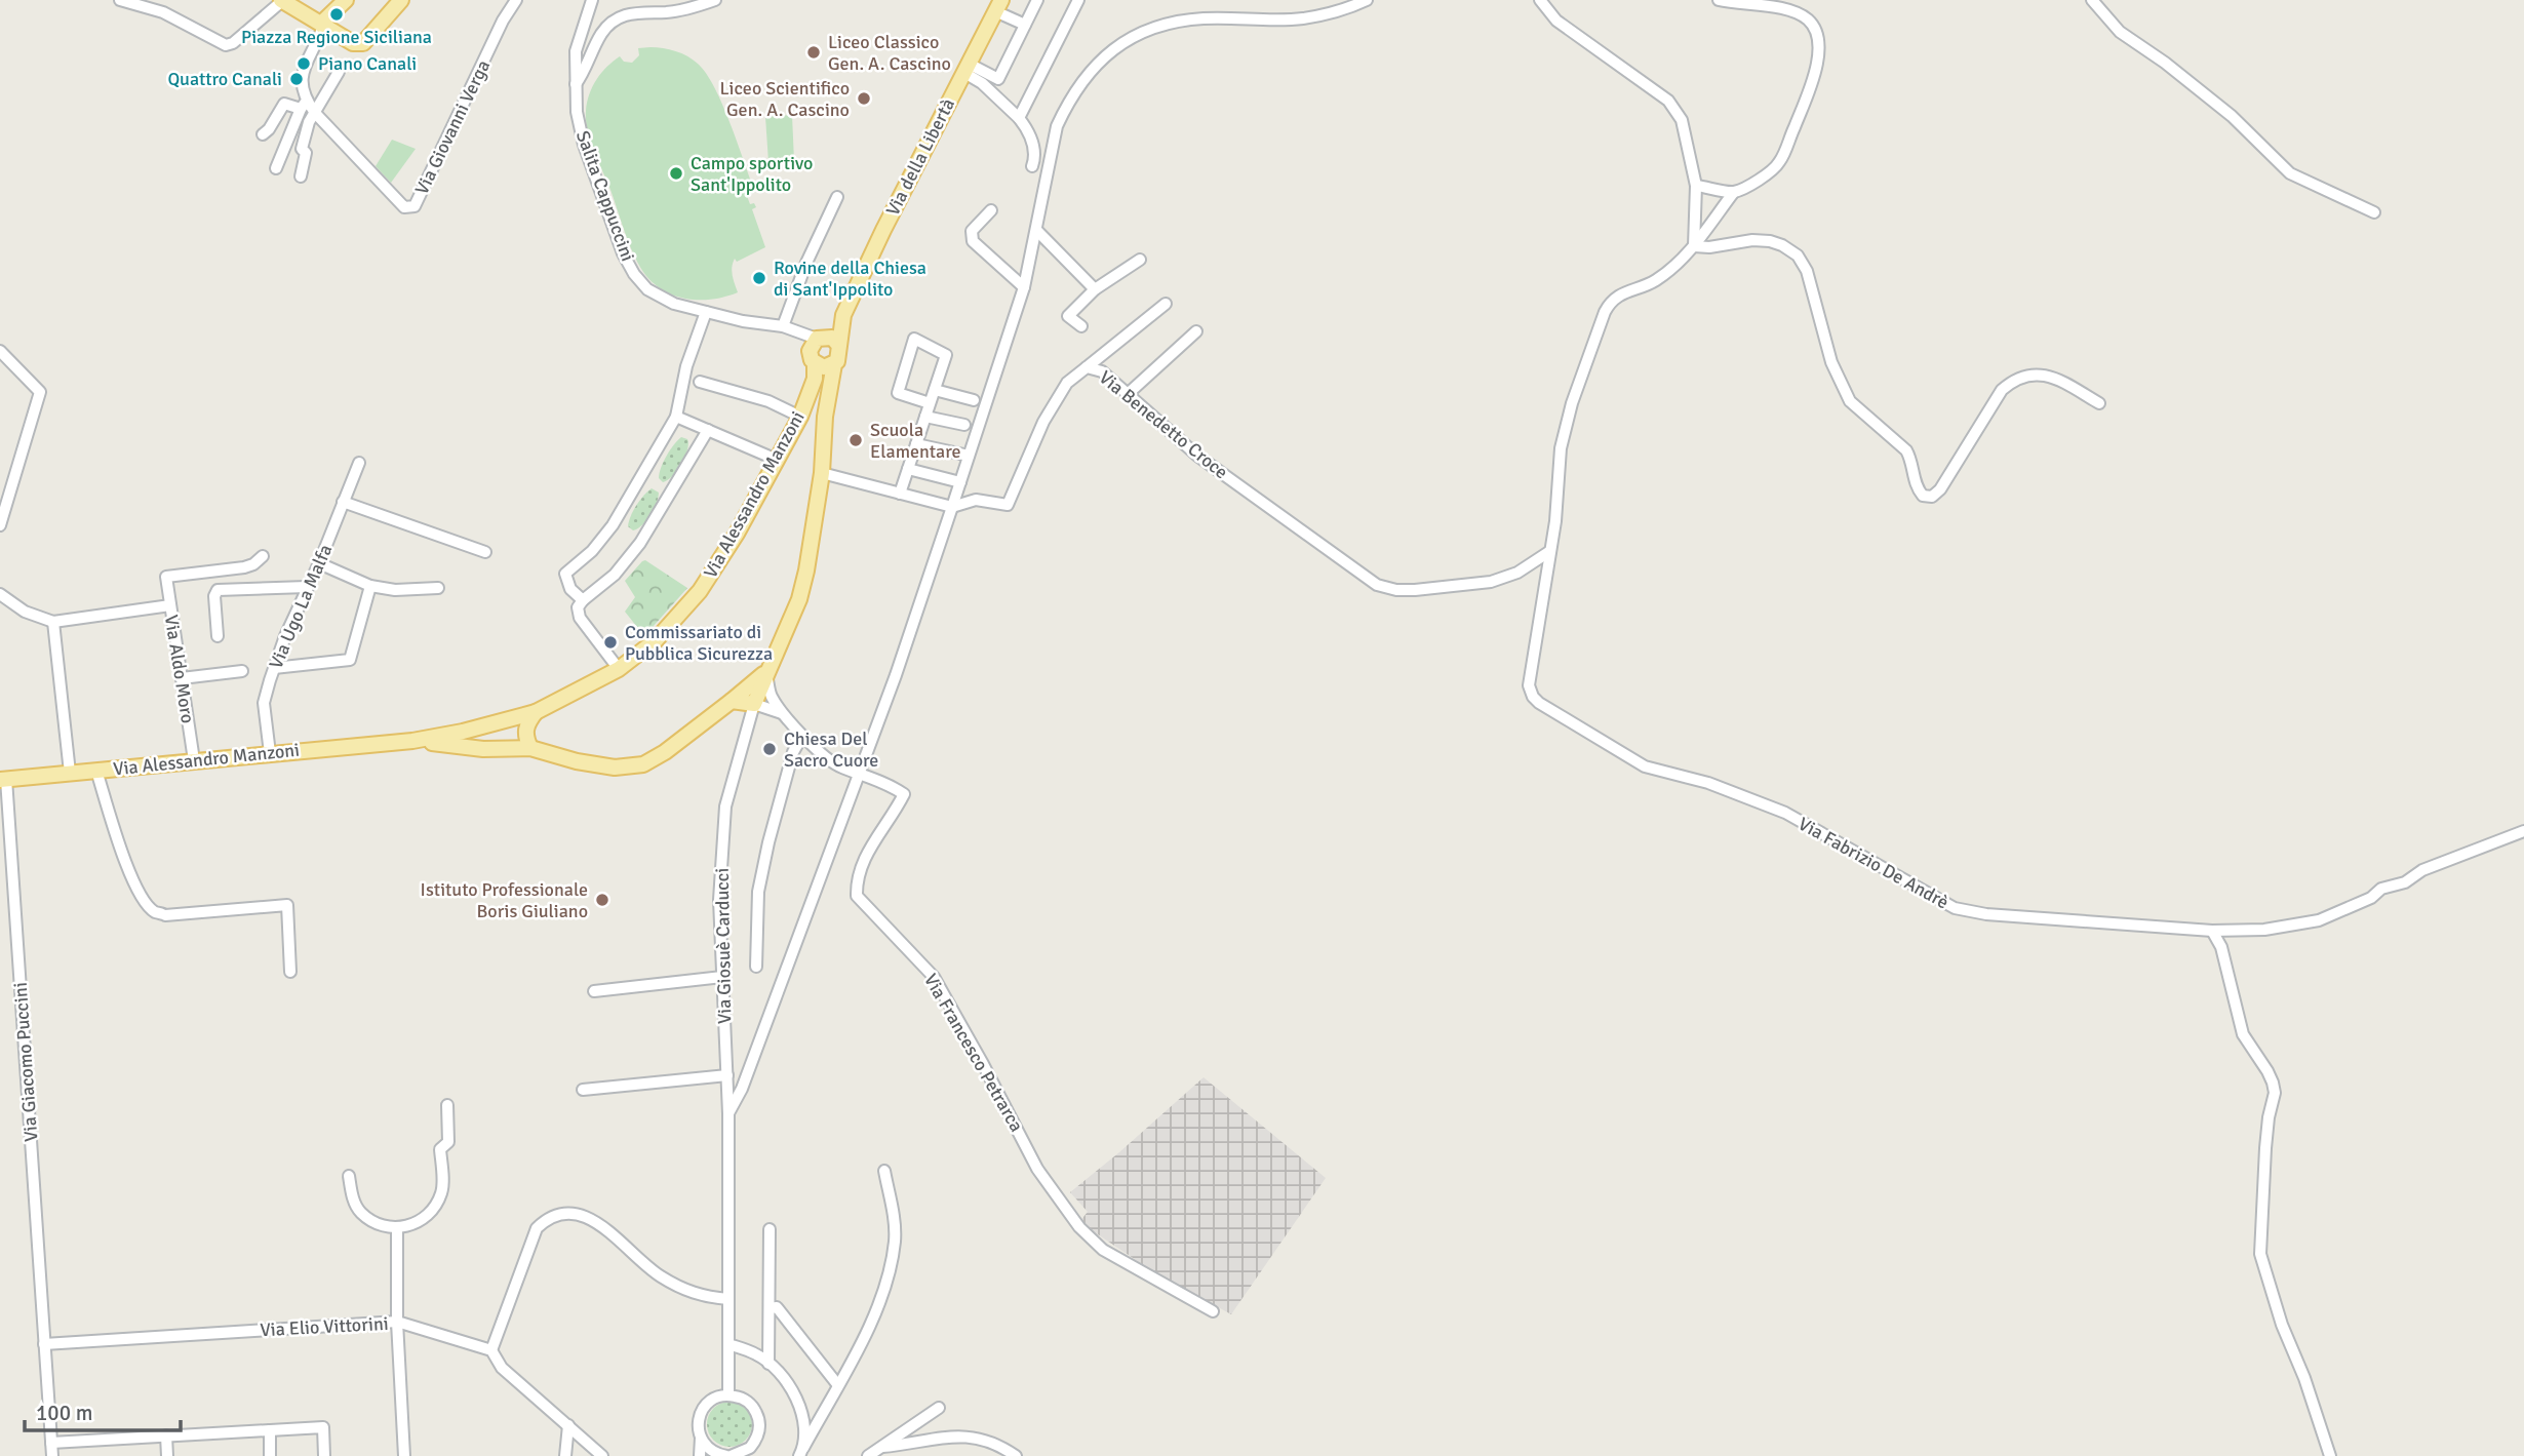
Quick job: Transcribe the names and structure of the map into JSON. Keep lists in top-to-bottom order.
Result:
{
  "streets": {
    "main road": ["Via della Libertà", "Via Alessandro Manzoni", "Via Giosuè Carducci"],
    "street": [
      "Via Giovanni Verga",
      "Salita Cappuccini",
      "Via Benedetto Croce",
      "Via Ugo La Malfa",
      "Via Aldo Moro",
      "Via Fabrizio De Andrè",
      "Via Francesco Petrarca",
      "Via Giacomo Puccini",
      "Via Elio Vittorini"
    ]
  },
  "crossings": [
    ["Via della Libertà", "Salita Cappuccini"],
    ["Via della Libertà", "Via Alessandro Manzoni"],
    ["Via della Libertà", "Via Giosuè Carducci"],
    ["Salita Cappuccini", "Via Alessandro Manzoni"],
    ["Salita Cappuccini", "Via Giosuè Carducci"],
    ["Via Benedetto Croce", "Via Fabrizio De Andrè"],
    ["Via Benedetto Croce", "Via Giosuè Carducci"],
    ["Via Alessandro Manzoni", "Via Ugo La Malfa"],
    ["Via Alessandro Manzoni", "Via Aldo Moro"],
    ["Via Alessandro Manzoni", "Via Giosuè Carducci"],
    ["Via Alessandro Manzoni", "Via Giacomo Puccini"],
    ["Via Giosuè Carducci", "Via Francesco Petrarca"],
    ["Via Giacomo Puccini", "Via Elio Vittorini"]
  ],
  "places": [
    "Piazza Regione Siciliana",
    "Liceo Classico Gen. A. Cascino",
    "Piano Canali",
    "Quattro Canali",
    "Liceo Scientifico Gen. A. Cascino",
    "Campo sportivo Sant'Ippolito",
    "Rovine della Chiesa di Sant'Ippolito",
    "Scuola Elamentare",
    "Commissariato di Pubblica Sicurezza",
    "Chiesa Del Sacro Cuore",
    "Istituto Professionale Boris Giuliano"
  ],
  "scale_bar": "100 m"
}
